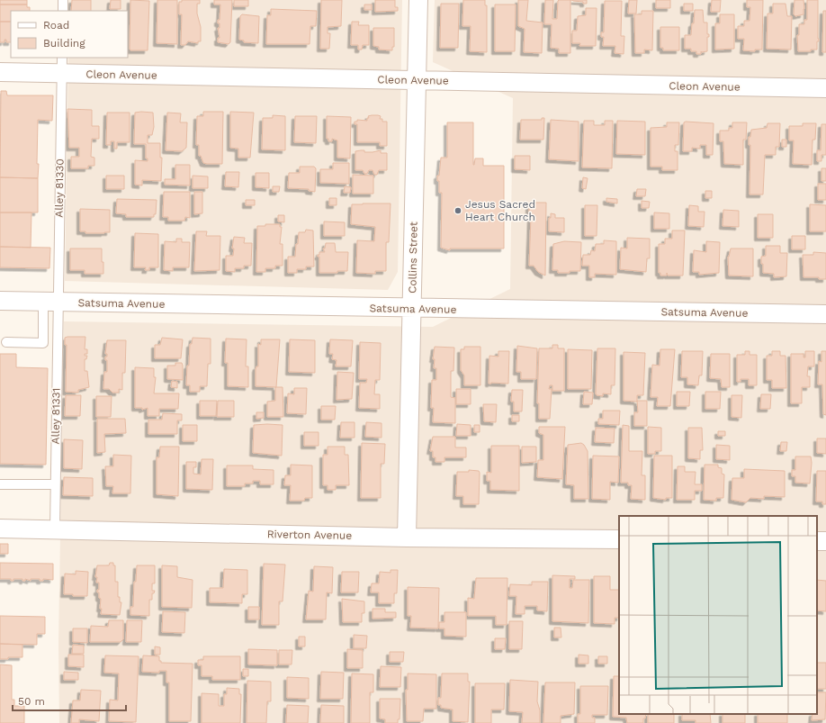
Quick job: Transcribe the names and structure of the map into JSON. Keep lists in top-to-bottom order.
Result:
{
  "streets": {
    "street": [
      "Cleon Avenue",
      "Collins Street",
      "Satsuma Avenue",
      "Riverton Avenue"
    ],
    "lane": ["Alley 81330", "Alley 81331"]
  },
  "crossings": [
    ["Cleon Avenue", "Alley 81330"],
    ["Cleon Avenue", "Collins Street"],
    ["Alley 81330", "Satsuma Avenue"],
    ["Alley 81330", "Alley 81331"],
    ["Collins Street", "Satsuma Avenue"],
    ["Collins Street", "Riverton Avenue"],
    ["Satsuma Avenue", "Alley 81331"],
    ["Alley 81331", "Riverton Avenue"]
  ],
  "places": ["Jesus Sacred Heart Church"],
  "legend": ["Road", "Building"],
  "scale_bar": "50 m"
}
